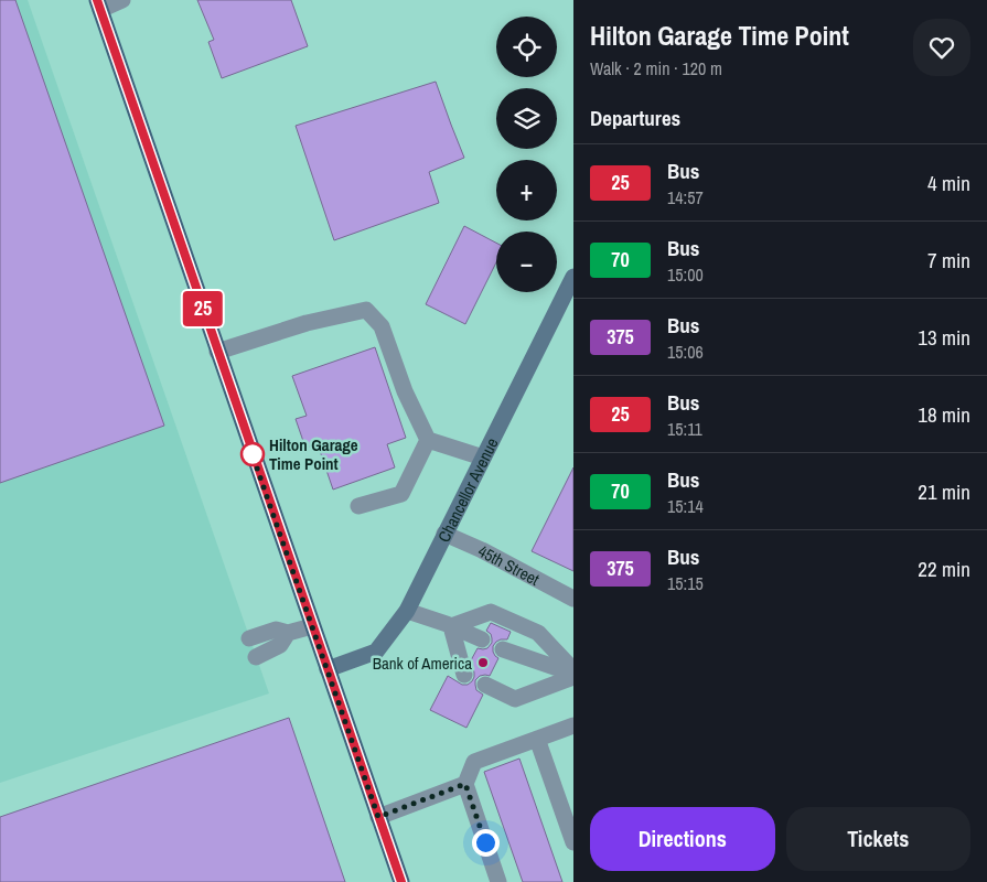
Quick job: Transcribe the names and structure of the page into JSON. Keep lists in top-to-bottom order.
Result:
{
  "streets": {
    "main road": ["Chancellor Avenue"],
    "street": ["45th Street"]
  },
  "crossings": [
    ["Chancellor Avenue", "45th Street"]
  ],
  "places": ["Hilton Garage Time Point", "Bank of America"],
  "lines": ["bus line 25"],
  "page": {
    "on_map": "25",
    "heading": [
      ["Hilton Garage Time Point", "Walk · 2 min · 120 m"],
      "Departures"
    ],
    "map_buttons": ["+", "−"],
    "list": [
      {
        "mark": "25",
        "name": "Bus",
        "note": "14:57",
        "value": "4 min"
      },
      {
        "mark": "70",
        "name": "Bus",
        "note": "15:00",
        "value": "7 min"
      },
      {
        "mark": "375",
        "name": "Bus",
        "note": "15:06",
        "value": "13 min"
      },
      {
        "mark": "25",
        "name": "Bus",
        "note": "15:11",
        "value": "18 min"
      },
      {
        "mark": "70",
        "name": "Bus",
        "note": "15:14",
        "value": "21 min"
      },
      {
        "mark": "375",
        "name": "Bus",
        "note": "15:15",
        "value": "22 min"
      }
    ],
    "buttons": ["Directions", "Tickets"]
  }
}
